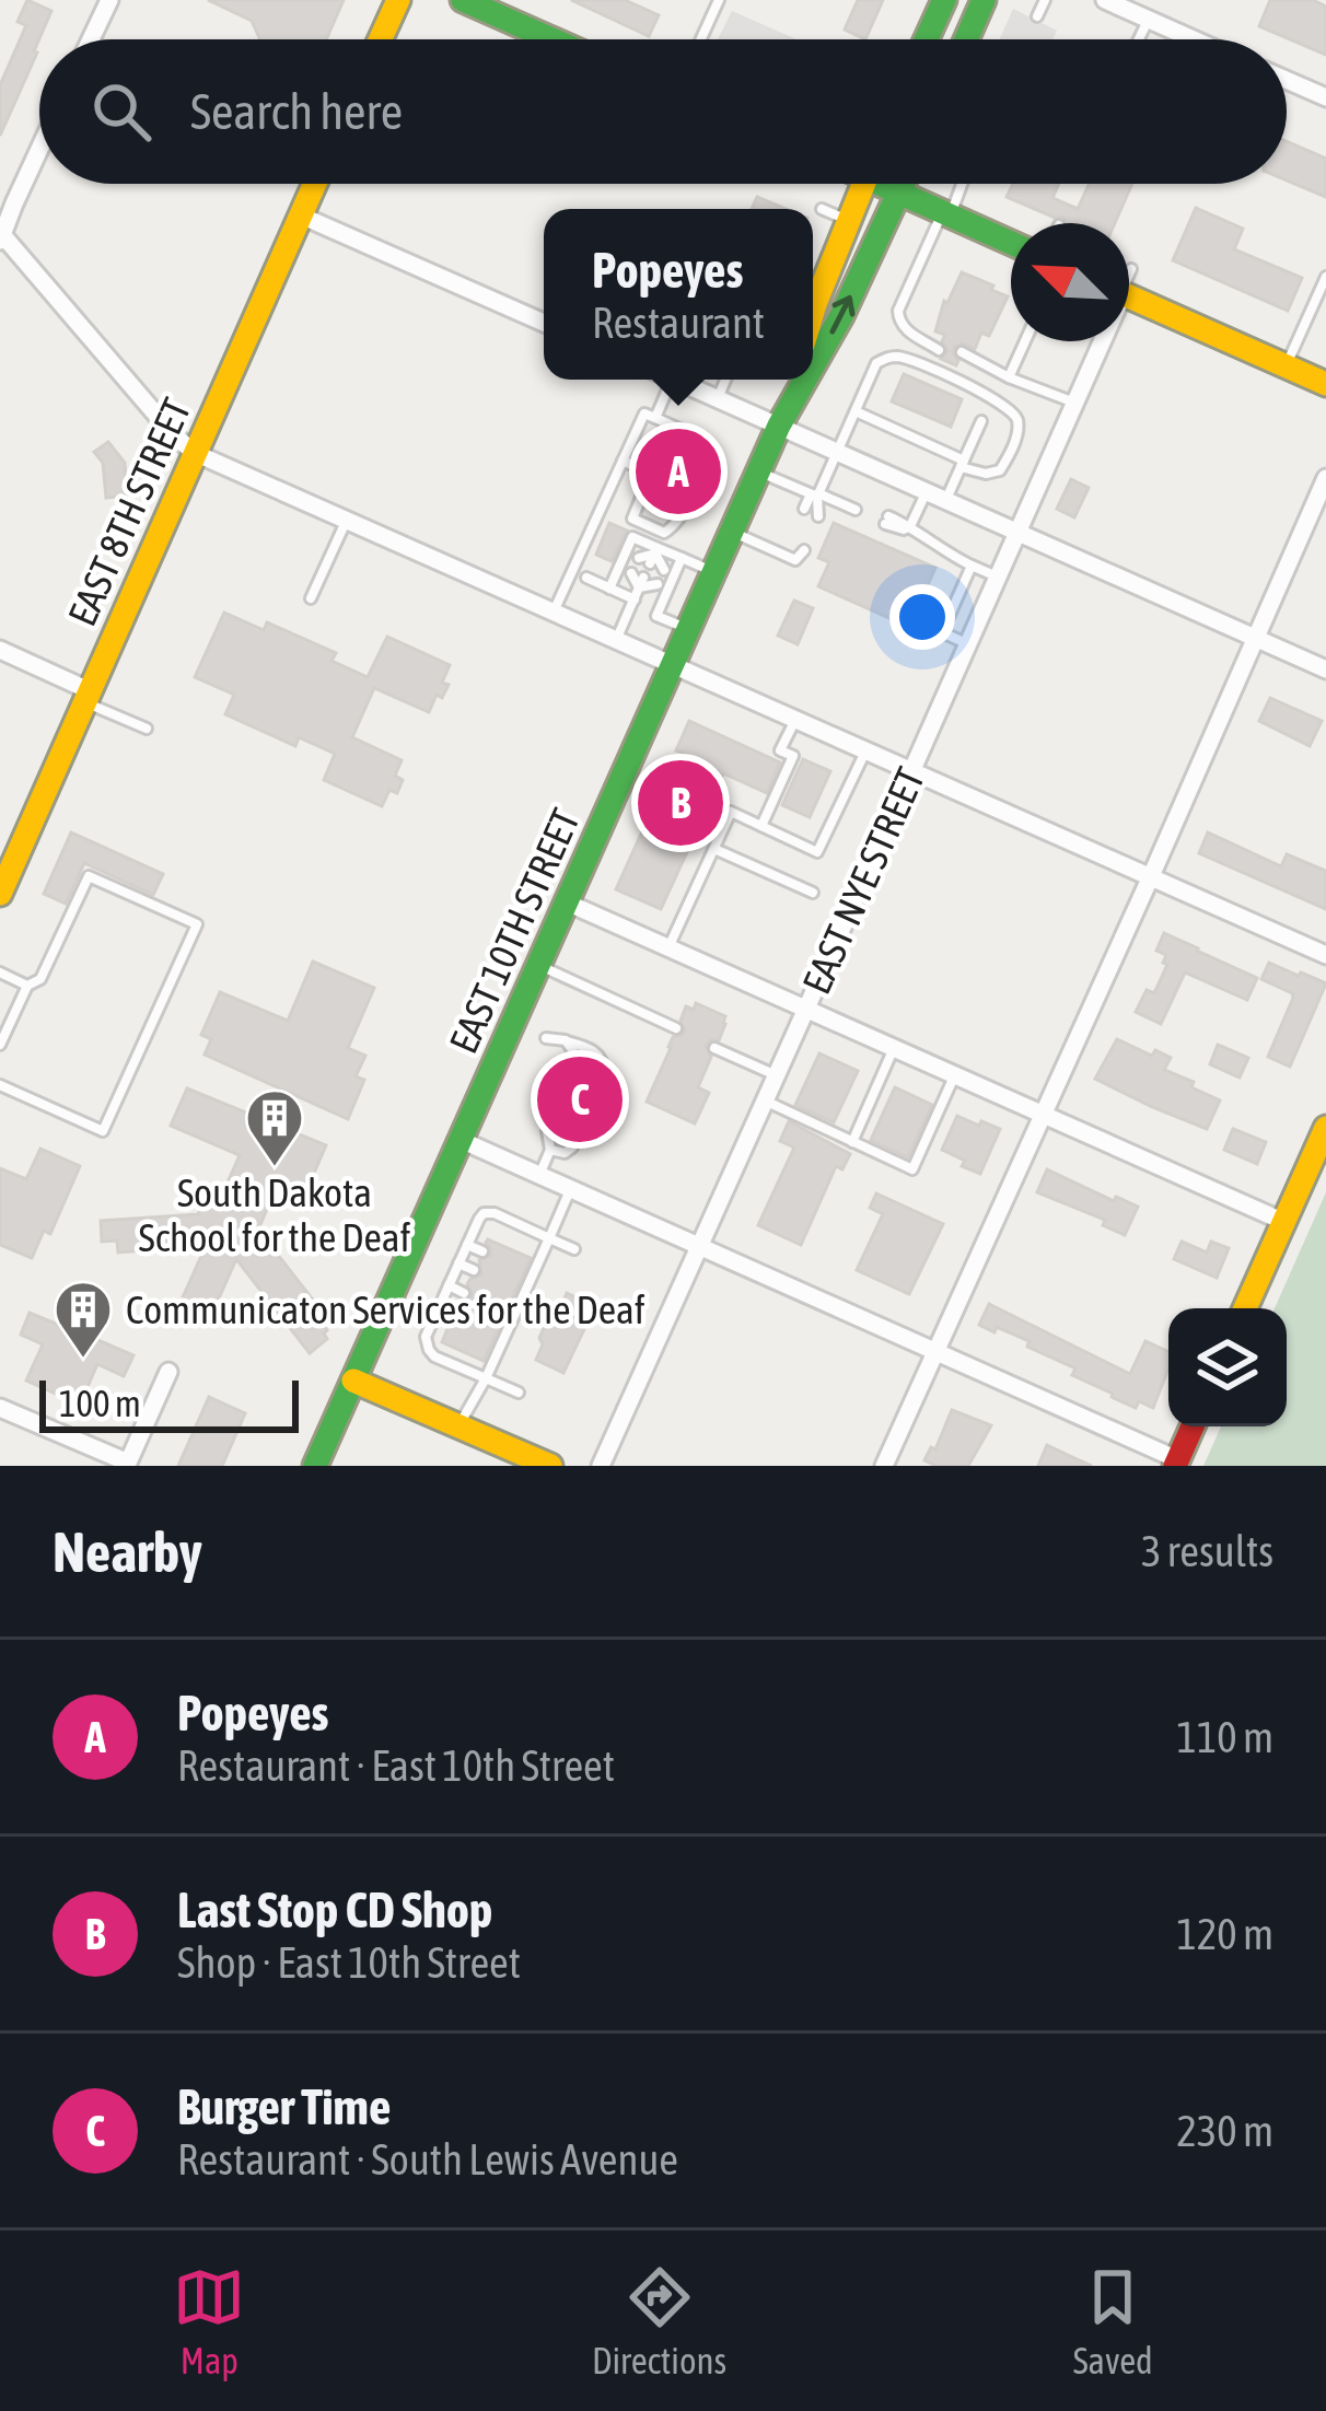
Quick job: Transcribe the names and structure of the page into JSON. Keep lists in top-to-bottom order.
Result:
{
  "streets": {
    "street": ["EAST 8TH STREET", "EAST NYE STREET", "EAST 10TH STREET"]
  },
  "places": {
    "building": ["South Dakota School for the Deaf", "Communicaton Services for the Deaf"]
  },
  "scale_bar": "100 m",
  "north": "top left",
  "page": {
    "search": "Search here",
    "popup": ["Popeyes", "Restaurant"],
    "pins": ["A", "B", "C"],
    "scale": "100 m",
    "heading": ["Nearby", "3 results"],
    "list": [
      {
        "mark": "A",
        "name": "Popeyes",
        "note": "Restaurant · East 10th Street",
        "value": "110 m"
      },
      {
        "mark": "B",
        "name": "Last Stop CD Shop",
        "note": "Shop · East 10th Street",
        "value": "120 m"
      },
      {
        "mark": "C",
        "name": "Burger Time",
        "note": "Restaurant · South Lewis Avenue",
        "value": "230 m"
      }
    ],
    "nav": ["Map", "Directions", "Saved"]
  }
}
